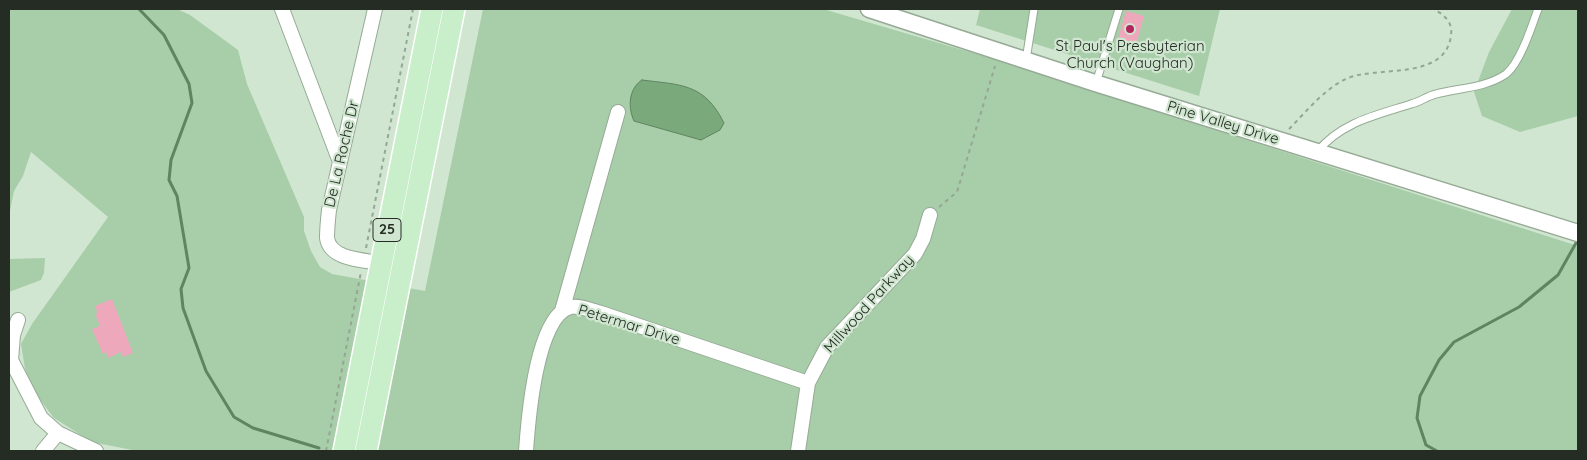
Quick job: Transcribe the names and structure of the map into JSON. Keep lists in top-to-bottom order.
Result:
{
  "streets": {
    "main road": ["25"],
    "street": [
      "Pine Valley Drive",
      "De La Roche Dr",
      "Millwood Parkway",
      "Petermar Drive"
    ]
  },
  "crossings": [
    ["De La Roche Dr", "25"],
    ["Millwood Parkway", "Petermar Drive"]
  ],
  "places": ["St Paul's Presbyterian Church (Vaughan)"]
}
